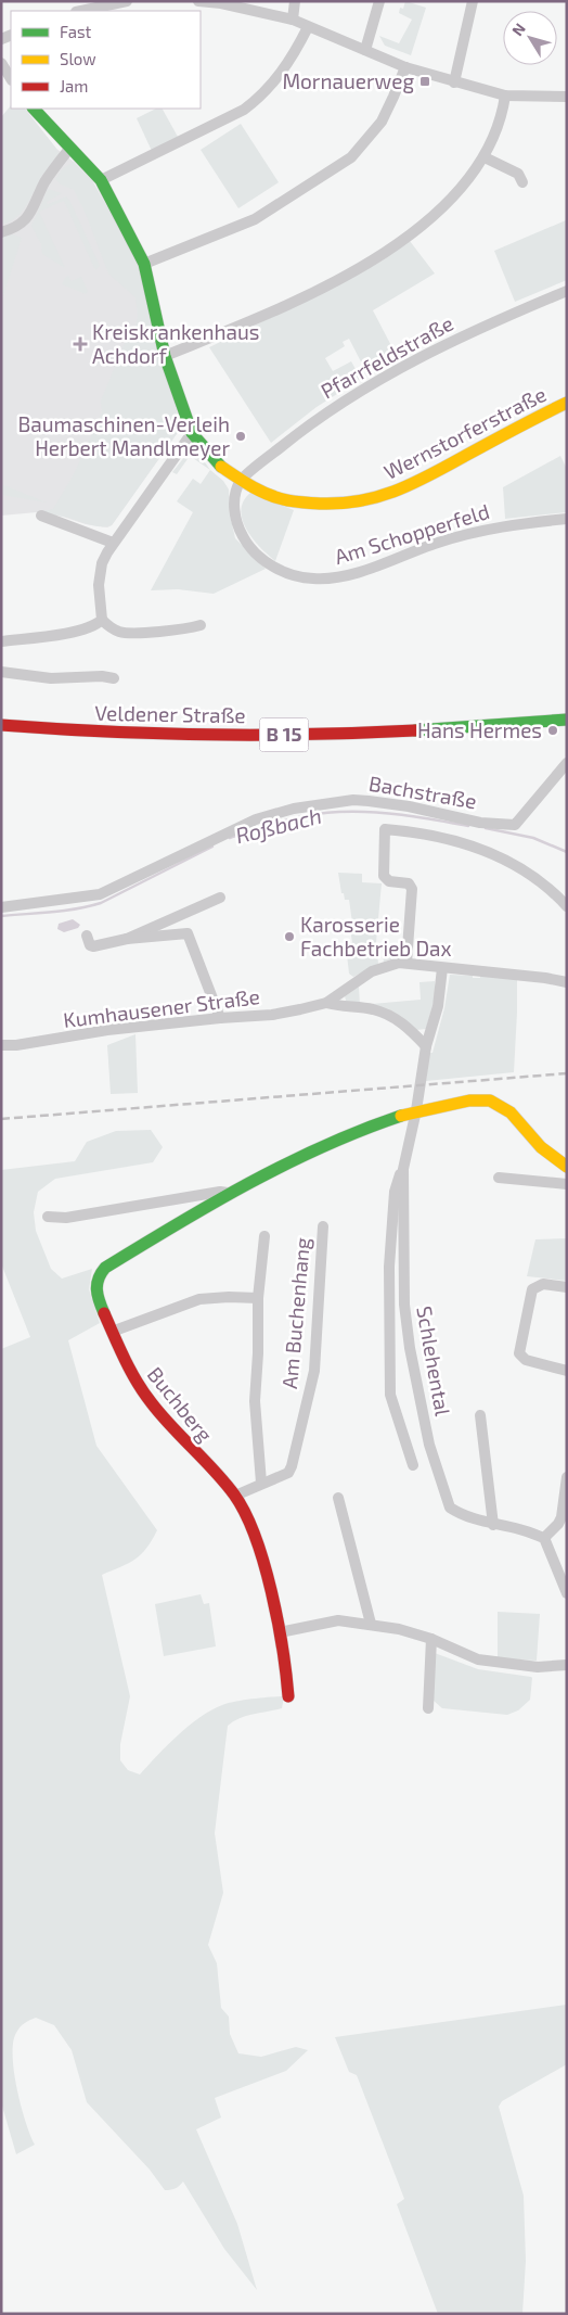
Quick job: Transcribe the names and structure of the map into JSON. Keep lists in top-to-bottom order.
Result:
{
  "streets": {
    "street": [
      "Pfarrfeldstraße",
      "Wernstorferstraße",
      "Am Schopperfeld",
      "Veldener Straße",
      "B 15",
      "Bachstraße",
      "Kumhausener Straße",
      "Am Buchenhang",
      "Schlehental",
      "Buchberg"
    ]
  },
  "crossings": [
    ["Pfarrfeldstraße", "Wernstorferstraße"],
    ["Pfarrfeldstraße", "Am Schopperfeld"],
    ["Wernstorferstraße", "Am Schopperfeld"],
    ["Kumhausener Straße", "Schlehental"],
    ["Am Buchenhang", "Buchberg"],
    ["Schlehental", "Buchberg"]
  ],
  "water": ["Roßbach"],
  "places": {
    "transit": ["Mornauerweg"],
    "health": ["Kreiskrankenhaus Achdorf"],
    "other": ["Baumaschinen-Verleih Herbert Mandlmeyer", "Hans Hermes", "Karosserie Fachbetrieb Dax"]
  },
  "legend": ["Fast", "Slow", "Jam"],
  "north": "top left"
}
